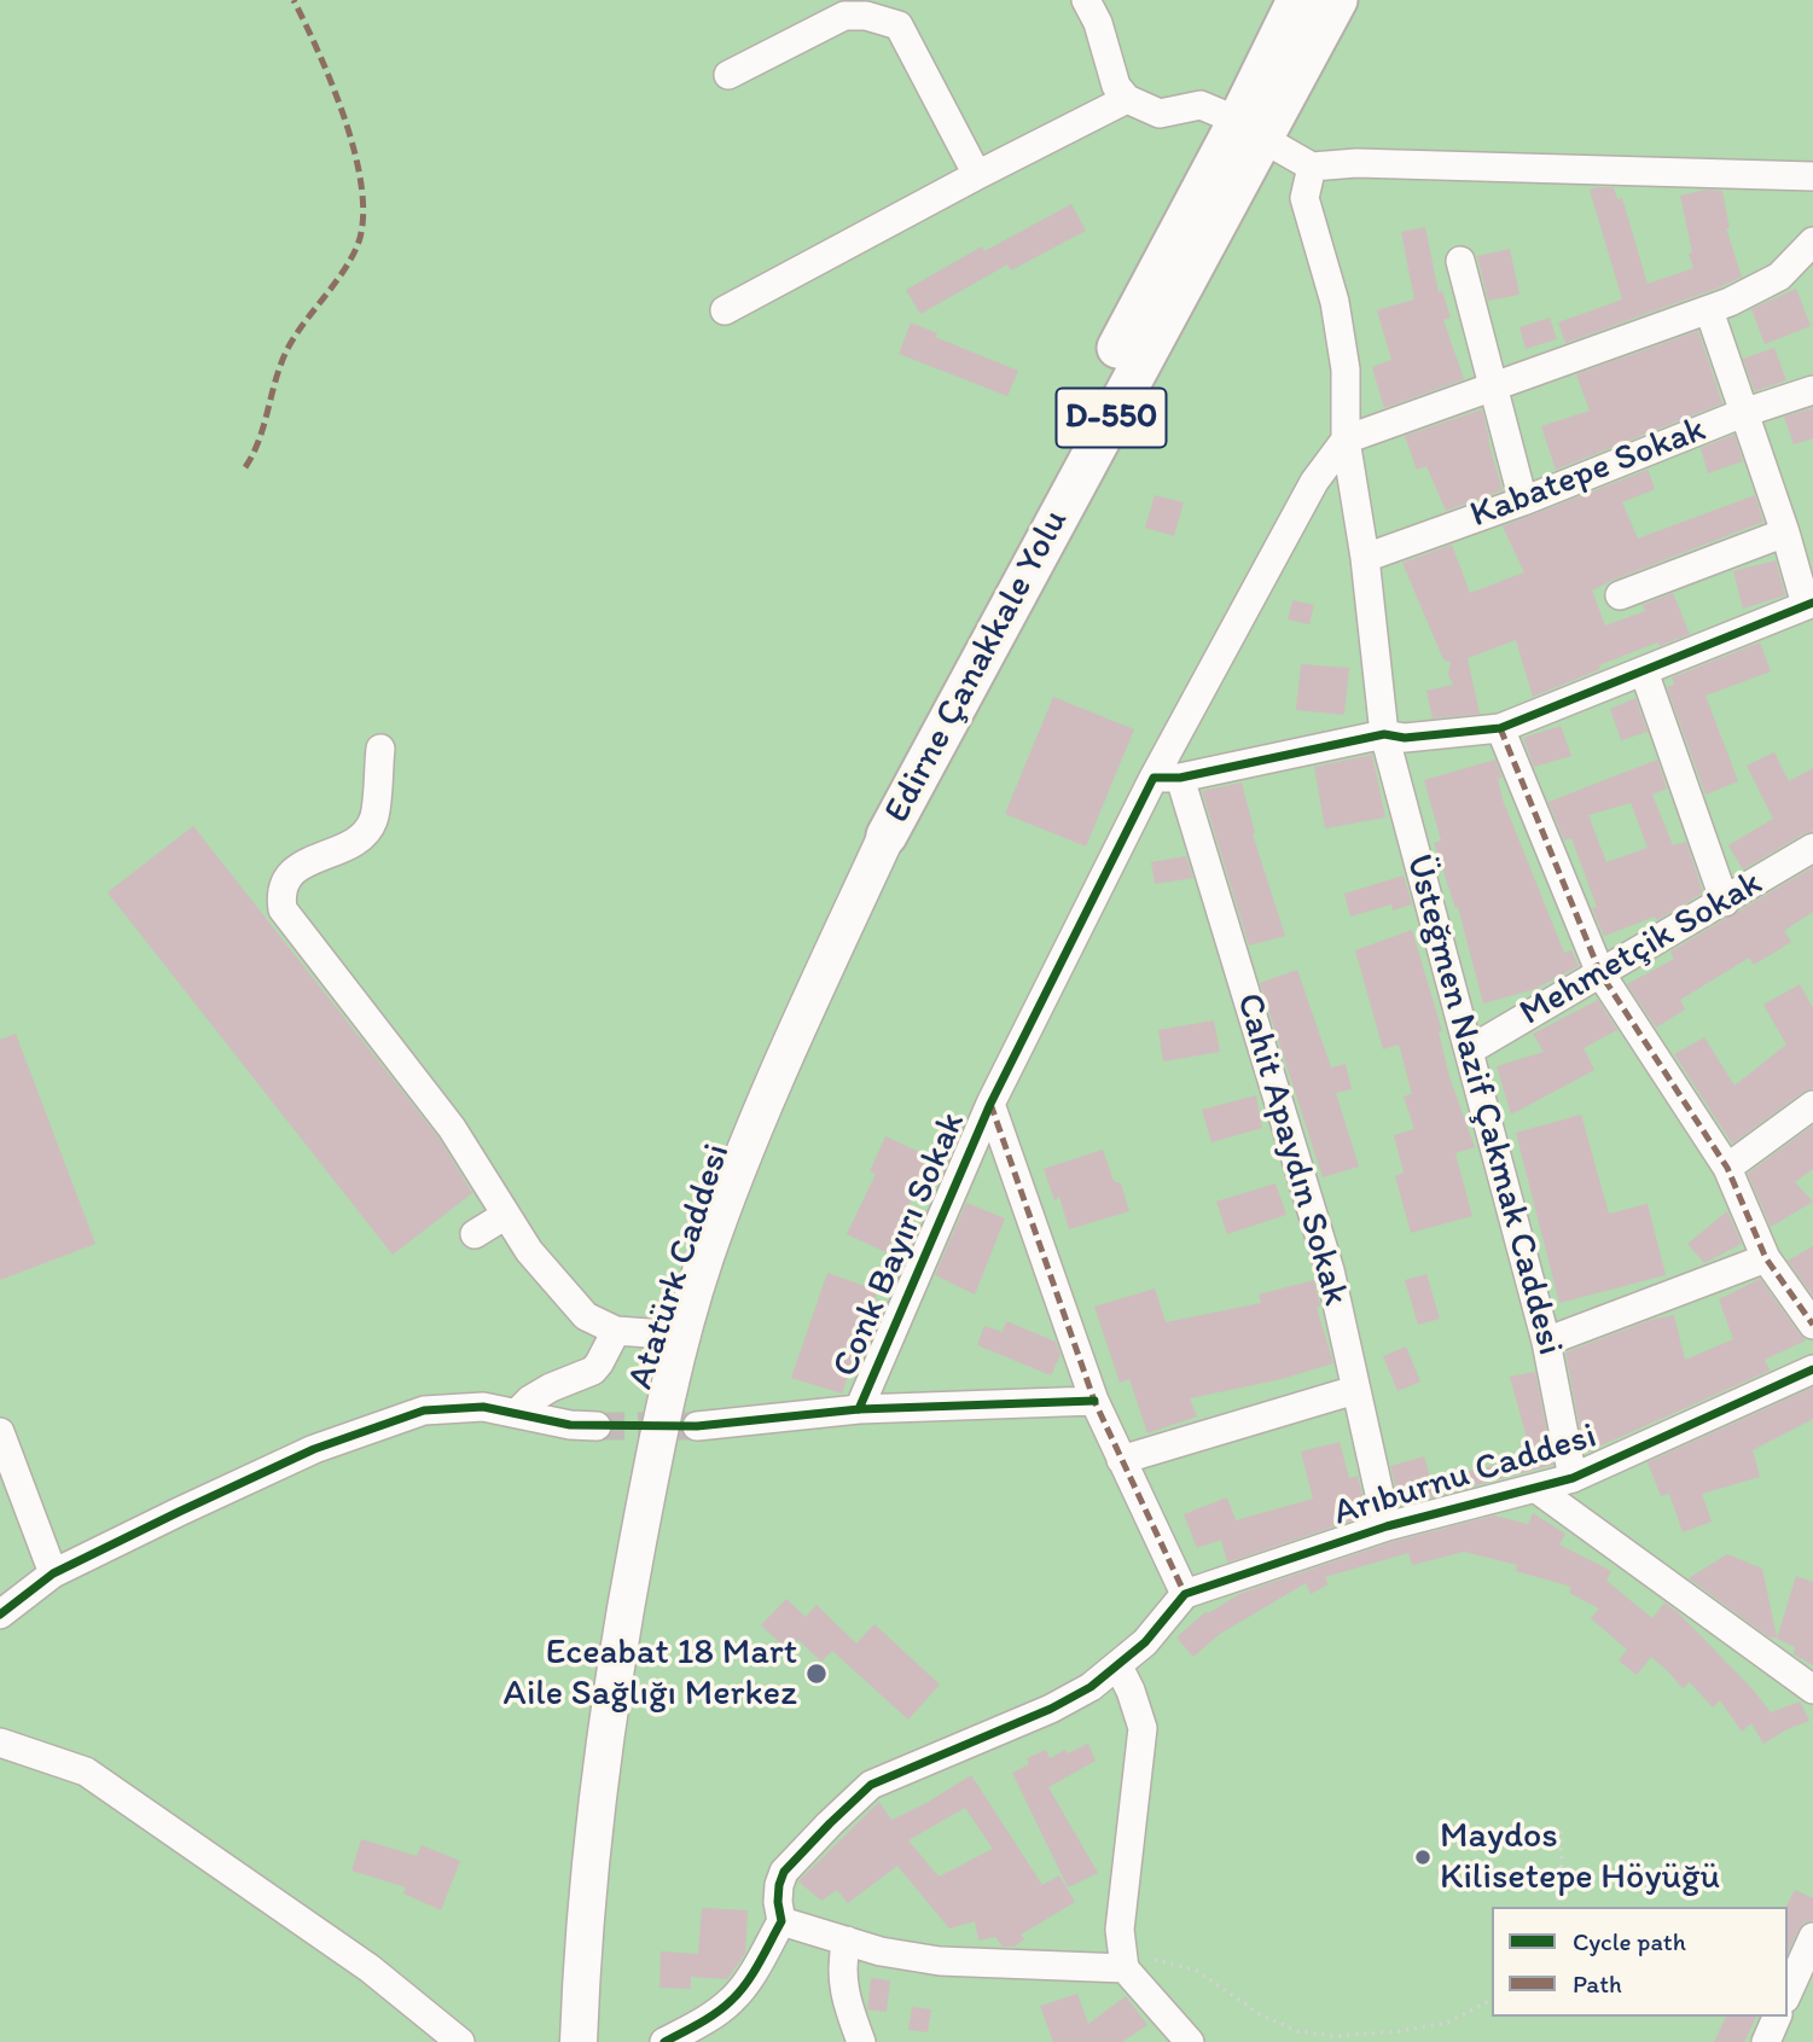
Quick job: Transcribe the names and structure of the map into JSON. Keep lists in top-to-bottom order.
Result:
{
  "streets": {
    "highway": ["D-550", "Edirne Çanakkale Yolu"],
    "main road": ["Atatürk Caddesi"],
    "street": [
      "Kabatepe Sokak",
      "Mehmetçik Sokak",
      "Üsteğmen Nazif Çakmak Caddesi",
      "Cahit Apaydın Sokak",
      "Conk Bayırı Sokak",
      "Arıburnu Caddesi"
    ]
  },
  "crossings": [
    ["Kabatepe Sokak", "Üsteğmen Nazif Çakmak Caddesi"],
    ["Edirne Çanakkale Yolu", "Atatürk Caddesi"],
    ["Mehmetçik Sokak", "Üsteğmen Nazif Çakmak Caddesi"],
    ["Üsteğmen Nazif Çakmak Caddesi", "Arıburnu Caddesi"],
    ["Cahit Apaydın Sokak", "Arıburnu Caddesi"],
    ["Conk Bayırı Sokak", "Arıburnu Caddesi"]
  ],
  "places": ["Eceabat 18 Mart Aile Sağlığı Merkez", "Maydos Kilisetepe Höyüğü"],
  "legend": ["Cycle path", "Path"]
}
